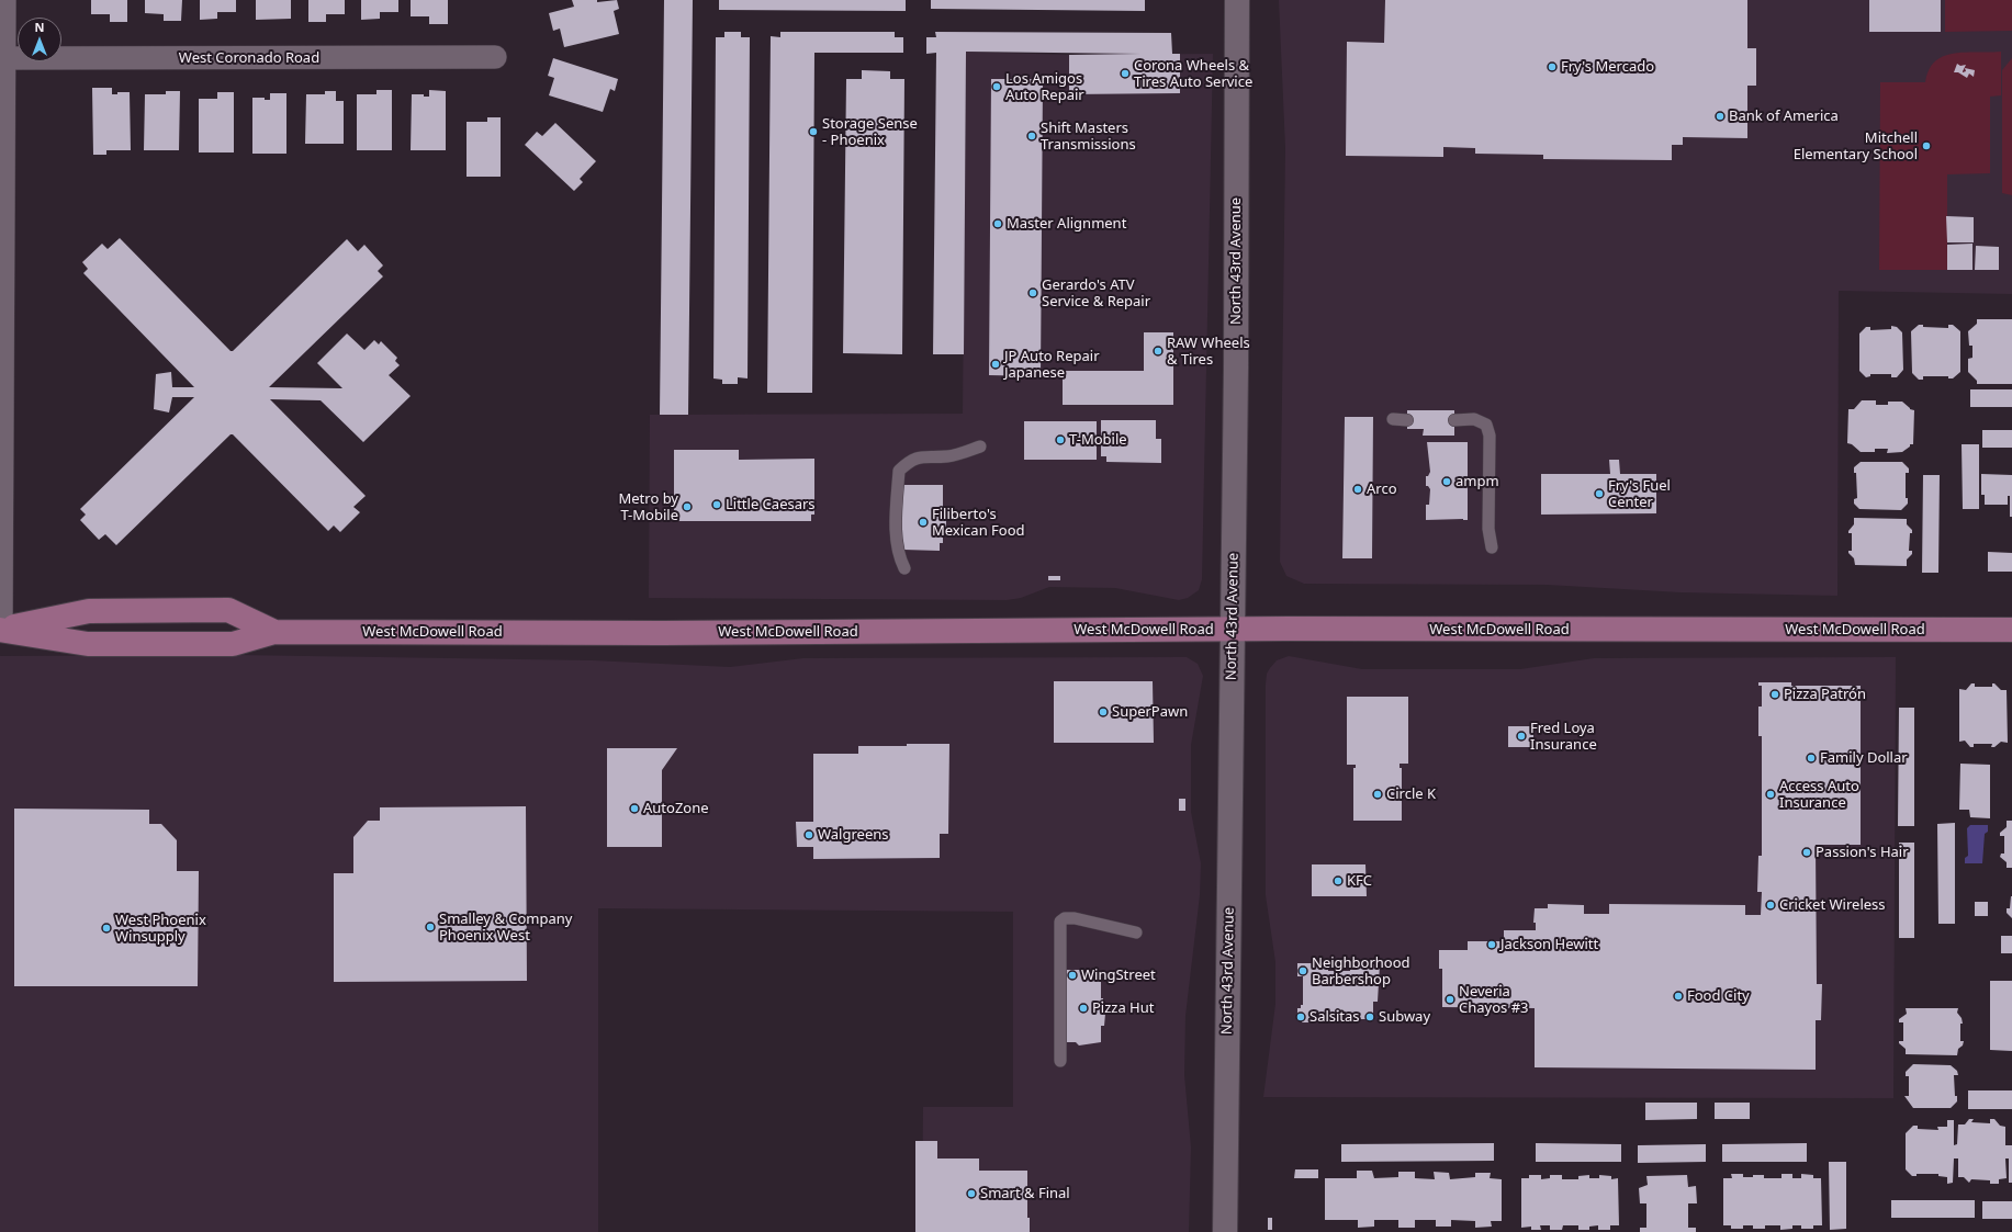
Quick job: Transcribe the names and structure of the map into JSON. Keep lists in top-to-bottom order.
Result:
{
  "streets": {
    "main road": ["North 43rd Avenue", "West McDowell Road"],
    "street": ["West Coronado Road"]
  },
  "crossings": [
    ["North 43rd Avenue", "West McDowell Road"]
  ],
  "places": [
    "Fry's Mercado",
    "Corona Wheels & Tires Auto Service",
    "Los Amigos Auto Repair",
    "Bank of America",
    "Storage Sense - Phoenix",
    "Shift Masters Transmissions",
    "Mitchell Elementary School",
    "Master Alignment",
    "Gerardo's ATV Service & Repair",
    "RAW Wheels & Tires",
    "JP Auto Repair Japanese",
    "T-Mobile",
    "ampm",
    "Arco",
    "Fry's Fuel Center",
    "Little Caesars",
    "Metro by T-Mobile",
    "Filiberto's Mexican Food",
    "Pizza Patrón",
    "SuperPawn",
    "Fred Loya Insurance",
    "Family Dollar",
    "Circle K",
    "Access Auto Insurance",
    "AutoZone",
    "Walgreens",
    "Passion's Hair",
    "KFC",
    "Cricket Wireless",
    "Smalley & Company Phoenix West",
    "West Phoenix Winsupply",
    "Jackson Hewitt",
    "Neighborhood Barbershop",
    "WingStreet",
    "Food City",
    "Neveria Chayos #3",
    "Pizza Hut",
    "Salsitas",
    "Subway",
    "Smart & Final"
  ],
  "north": "top"
}
